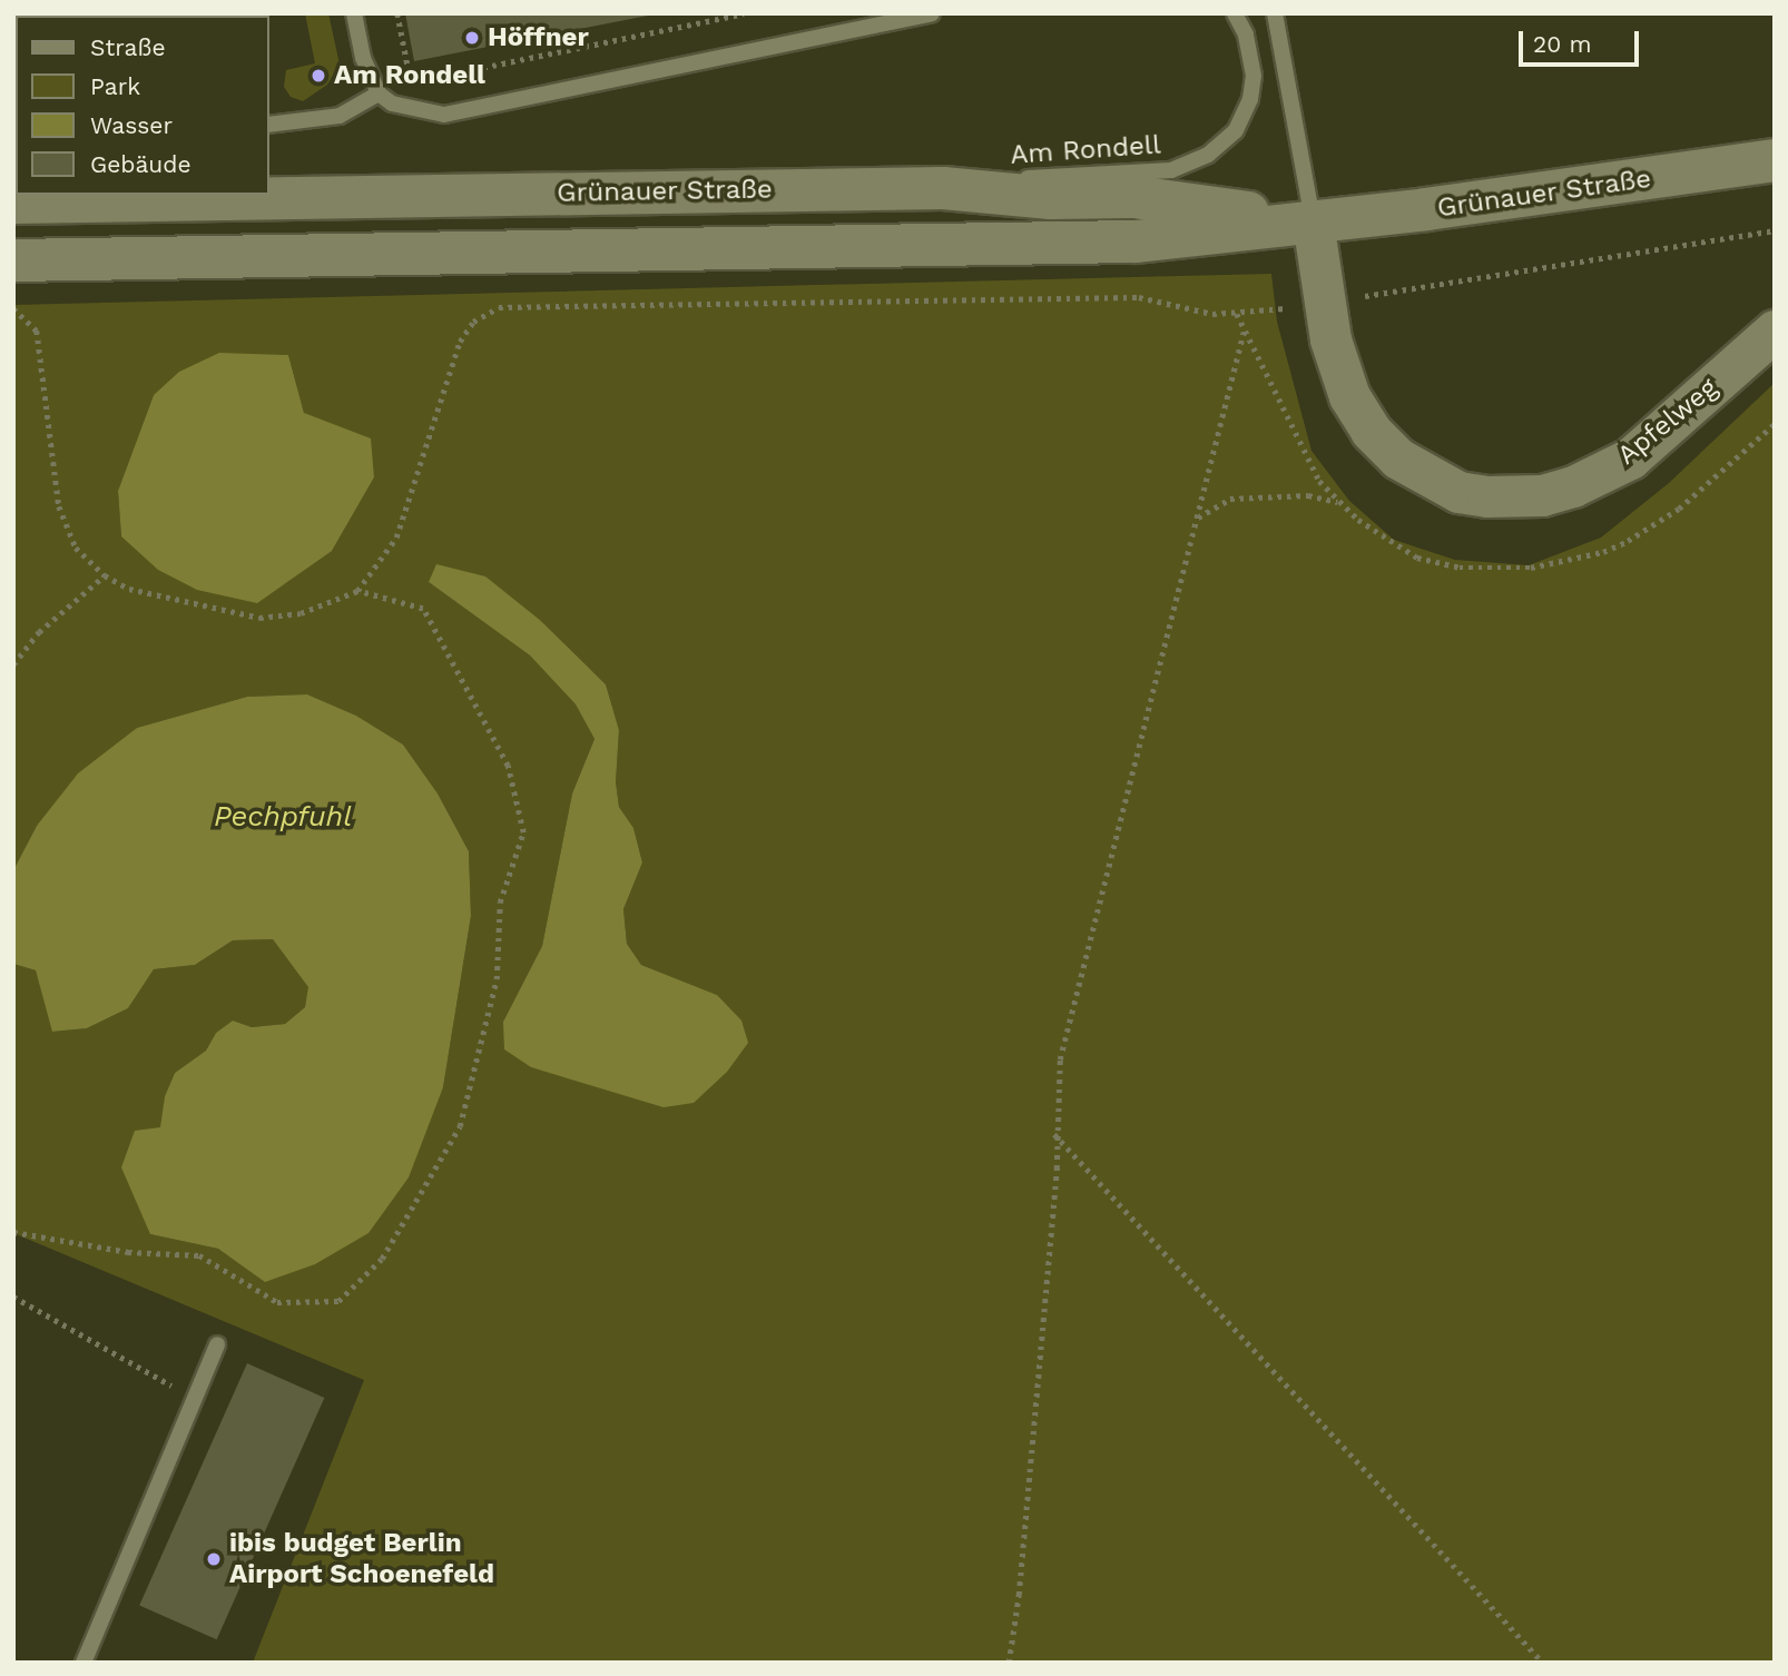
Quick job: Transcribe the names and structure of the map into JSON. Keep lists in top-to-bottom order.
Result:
{
  "streets": {
    "main road": ["Grünauer Straße"],
    "street": ["Apfelweg"],
    "lane": ["Am Rondell"]
  },
  "crossings": [
    ["Am Rondell", "Grünauer Straße"],
    ["Grünauer Straße", "Apfelweg"]
  ],
  "water": ["Pechpfuhl"],
  "places": ["Höffner", "Am Rondell", "ibis budget Berlin Airport Schoenefeld"],
  "legend": [
    "Straße",
    "Park",
    "Wasser",
    "Gebäude"
  ],
  "scale_bar": "20 m"
}
